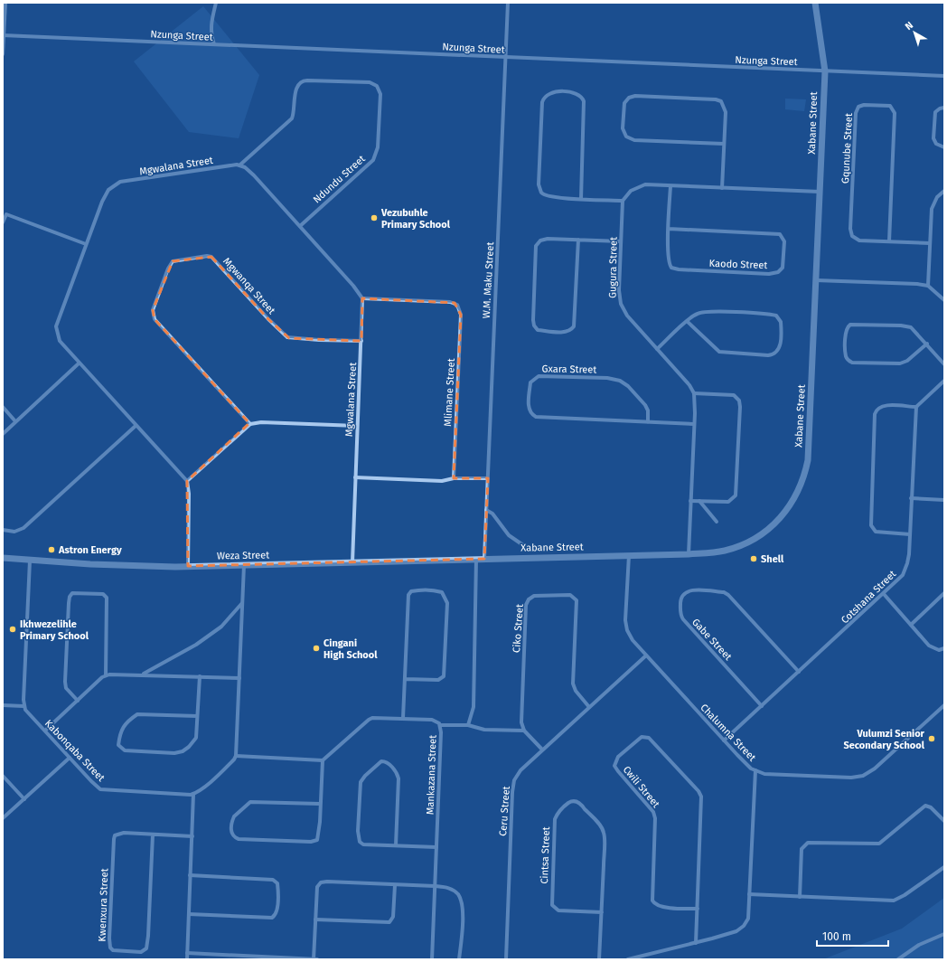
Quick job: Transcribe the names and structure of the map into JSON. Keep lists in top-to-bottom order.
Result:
{
  "streets": {
    "street": [
      "Nzunga Street",
      "Xabane Street",
      "Gqunube Street",
      "Mgwalana Street",
      "Ndundu Street",
      "Kaodo Street",
      "Gugura Street",
      "W.M. Maku Street",
      "Mgwanqa Street",
      "Gxara Street",
      "Mlimane Street",
      "Weza Street",
      "Cotshana Street",
      "Ciko Street",
      "Gabe Street",
      "Chalumna Street",
      "Kabonqaba Street",
      "Mankazana Street",
      "Cwili Street",
      "Ceru Street",
      "Cintsa Street",
      "Kwenxura Street"
    ]
  },
  "crossings": [
    ["Nzunga Street", "Xabane Street"],
    ["Nzunga Street", "W.M. Maku Street"],
    ["Xabane Street", "W.M. Maku Street"],
    ["Xabane Street", "Weza Street"],
    ["Xabane Street", "Chalumna Street"],
    ["Mgwalana Street", "Ndundu Street"],
    ["Mgwalana Street", "Mgwanqa Street"],
    ["Mgwalana Street", "Mlimane Street"],
    ["Mgwalana Street", "Weza Street"],
    ["W.M. Maku Street", "Weza Street"],
    ["Cotshana Street", "Gabe Street"],
    ["Cotshana Street", "Chalumna Street"],
    ["Ciko Street", "Ceru Street"],
    ["Chalumna Street", "Ceru Street"]
  ],
  "places": [
    "Vezubuhle Primary School",
    "Astron Energy",
    "Shell",
    "Ikhwezelihle Primary School",
    "Cingani High School",
    "Vulumzi Senior Secondary School"
  ],
  "scale_bar": "100 m",
  "north": "top left"
}
